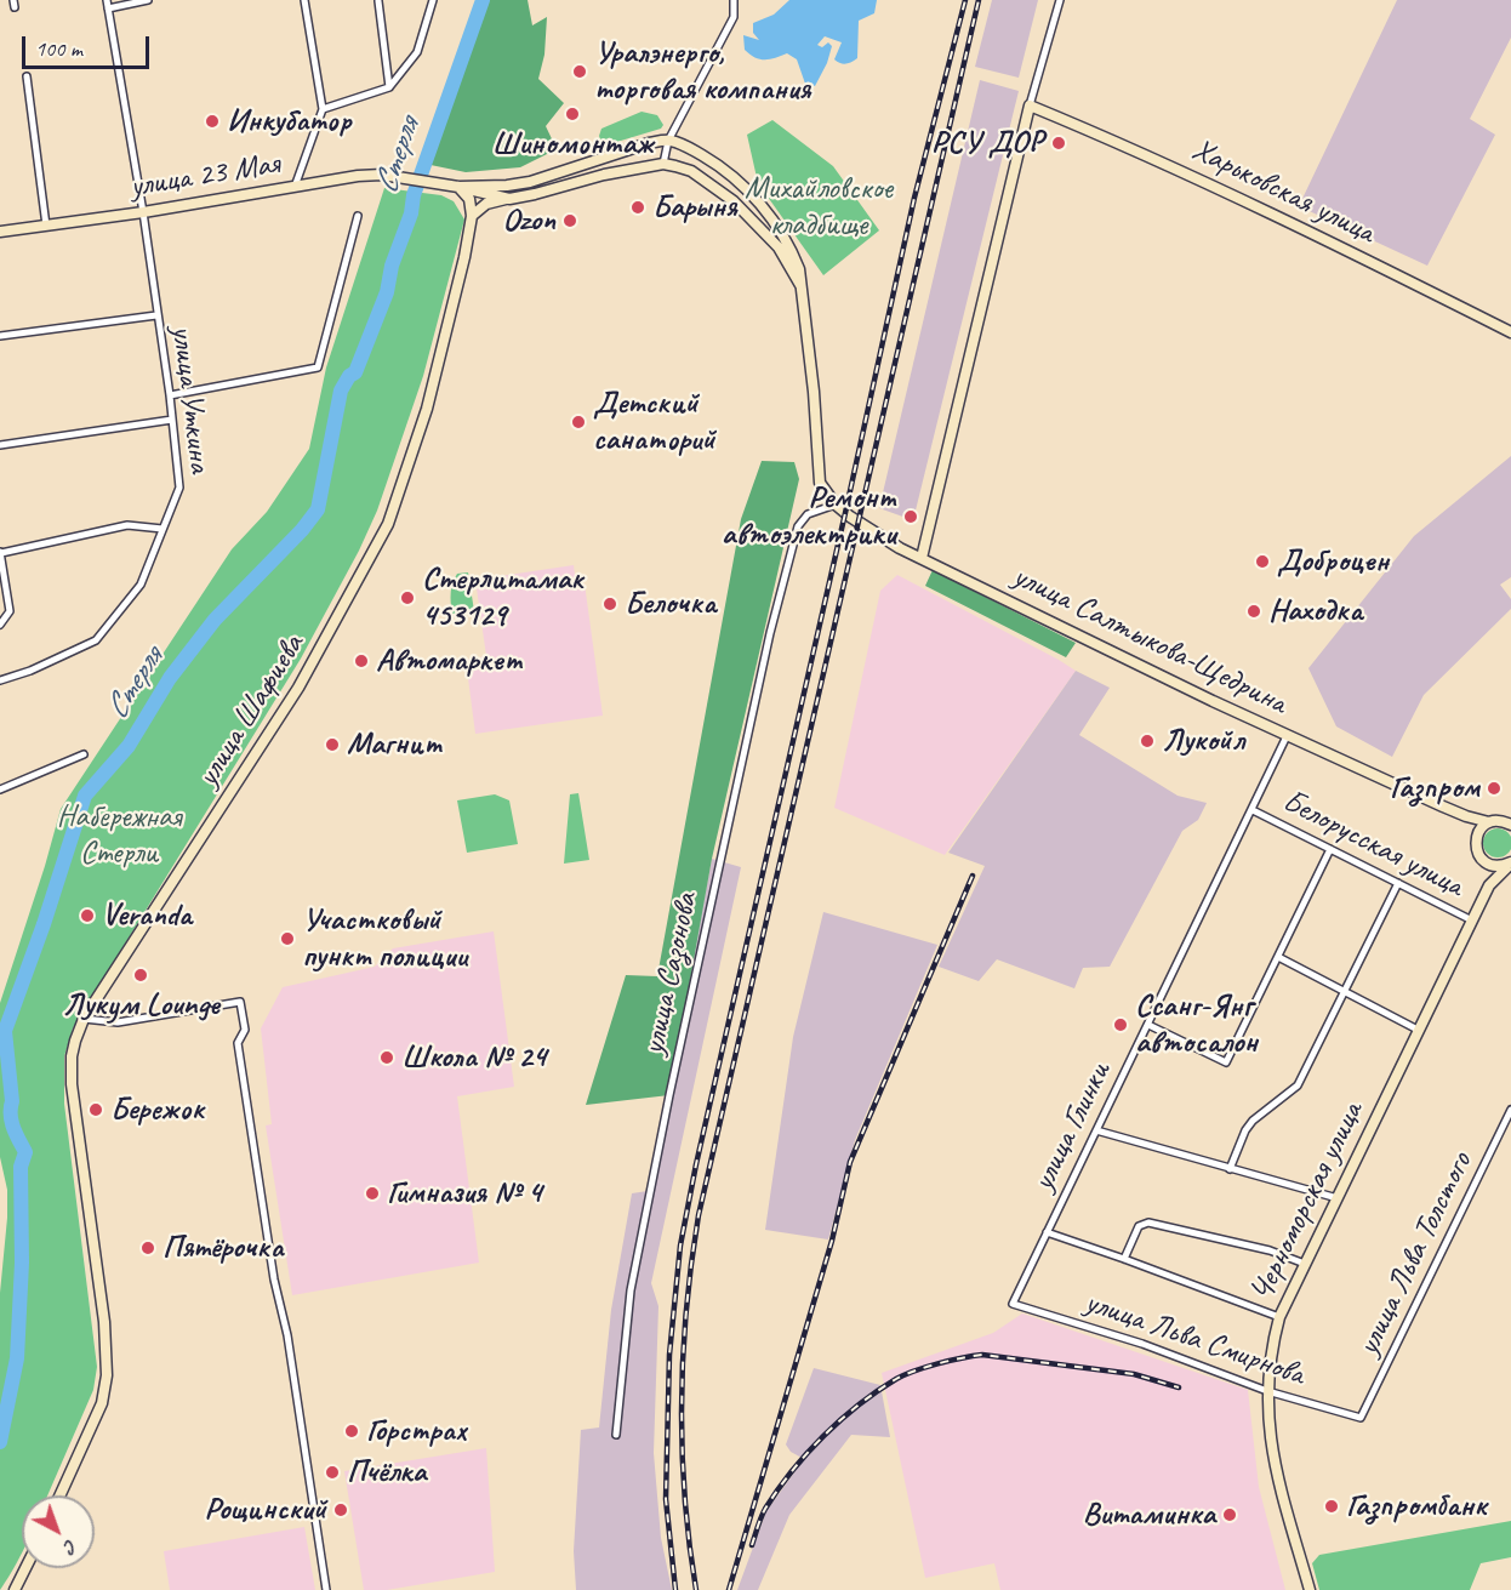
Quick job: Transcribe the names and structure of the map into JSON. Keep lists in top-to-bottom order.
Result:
{
  "streets": {
    "main road": [
      "улица 23 Мая",
      "Харьковская улица",
      "улица Салтыкова-Щедрина",
      "улица Шафиева",
      "Черноморская улица"
    ],
    "street": [
      "улица Уткина",
      "Белорусская улица",
      "улица Сазонова",
      "улица Глинки",
      "улица Льва Толстого",
      "улица Льва Смирнова"
    ]
  },
  "crossings": [
    ["улица 23 Мая", "улица Уткина"],
    ["улица Салтыкова-Щедрина", "улица Сазонова"],
    ["улица Салтыкова-Щедрина", "улица Глинки"],
    ["Белорусская улица", "улица Глинки"],
    ["Белорусская улица", "Черноморская улица"],
    ["улица Глинки", "улица Льва Смирнова"],
    ["Черноморская улица", "улица Льва Смирнова"],
    ["улица Льва Толстого", "улица Льва Смирнова"]
  ],
  "water": ["Стерля"],
  "parks": ["Михайловское кладбище", "Набережная Стерли"],
  "places": [
    "Уралэнерго, торговая компания",
    "Шиномонтаж",
    "Инкубатор",
    "РСУ ДОР",
    "Барыня",
    "Ozon",
    "Детский санаторий",
    "Ремонт автоэлектрики",
    "Доброцен",
    "Стерлитамак 453129",
    "Белочка",
    "Находка",
    "Автомаркет",
    "Лукойл",
    "Магнит",
    "Газпром",
    "Veranda",
    "Участковый пункт полиции",
    "Лукум Lounge",
    "Ссанг-Янг автосалон",
    "Школа № 24",
    "Бережок",
    "Гимназия № 4",
    "Пятёрочка",
    "Горстрах",
    "Пчёлка",
    "Газпромбанк",
    "Рощинский",
    "Витаминка"
  ],
  "scale_bar": "100 m",
  "north": "bottom right"
}
